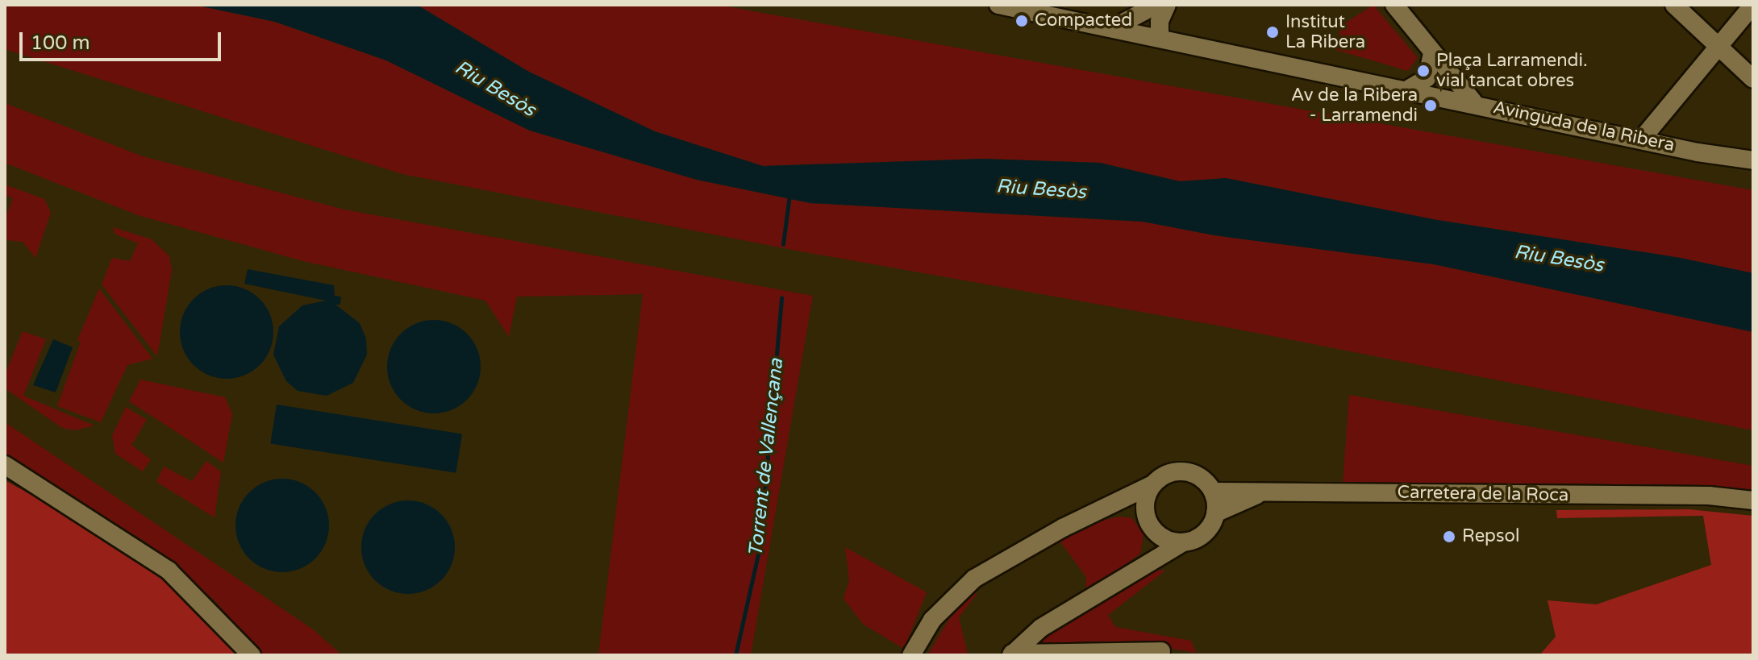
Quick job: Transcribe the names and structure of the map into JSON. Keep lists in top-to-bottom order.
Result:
{
  "streets": {
    "street": ["Avinguda de la Ribera", "Carretera de la Roca"]
  },
  "water": ["Riu Besòs", "Torrent de Vallençana"],
  "places": [
    "Compacted",
    "Institut La Ribera",
    "Plaça Larramendi. vial tancat obres",
    "Av de la Ribera - Larramendi",
    "Repsol"
  ],
  "scale_bar": "100 m"
}
